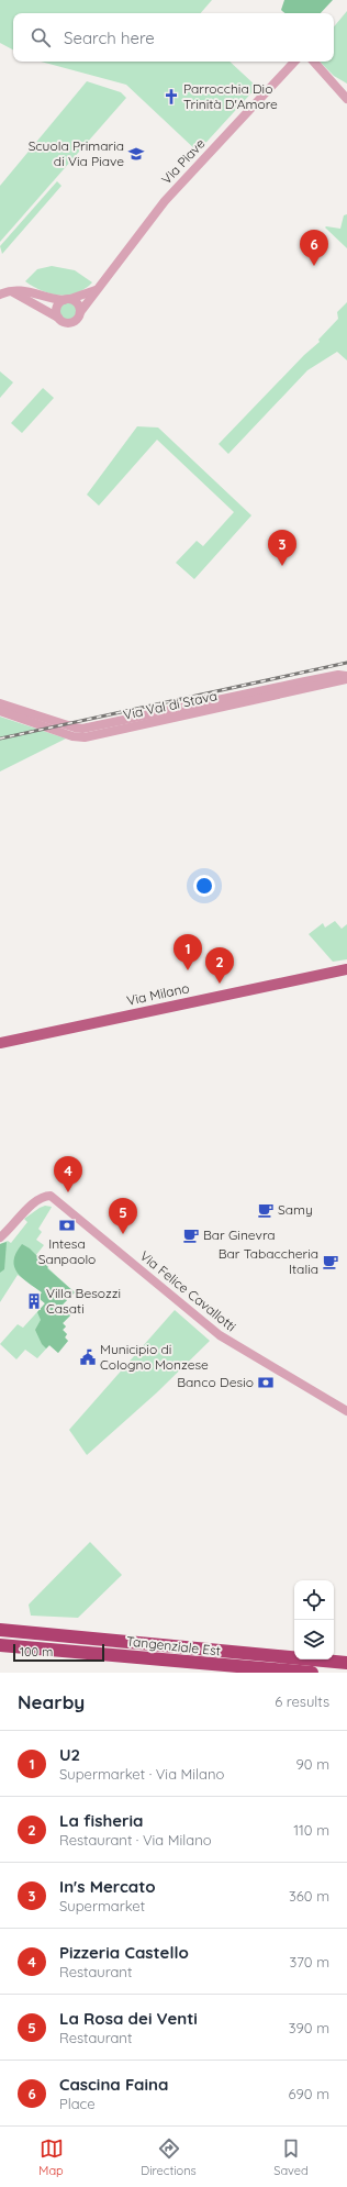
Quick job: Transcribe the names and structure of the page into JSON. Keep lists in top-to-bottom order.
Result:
{
  "streets": {
    "highway": ["Tangenziale Est"],
    "main road": ["Via Milano"],
    "street": ["Via Piave", "Via Val di Stava", "Via Felice Cavallotti"]
  },
  "places": {
    "church": ["Parrocchia Dio Trinità D'Amore"],
    "school or university": ["Scuola Primaria di Via Piave"],
    "cafe": ["Samy", "Bar Ginevra", "Bar Tabaccheria Italia"],
    "bank": ["Intesa Sanpaolo", "Banco Desio"],
    "building": ["Villa Besozzi Casati"],
    "public building": ["Municipio di Cologno Monzese"]
  },
  "scale_bar": "100 m",
  "page": {
    "search": "Search here",
    "pins": [
      "6",
      "3",
      "1",
      "2",
      "4",
      "5"
    ],
    "scale": "100 m",
    "heading": ["Nearby", "6 results"],
    "list": [
      {
        "mark": "1",
        "name": "U2",
        "note": "Supermarket · Via Milano",
        "value": "90 m"
      },
      {
        "mark": "2",
        "name": "La fisheria",
        "note": "Restaurant · Via Milano",
        "value": "110 m"
      },
      {
        "mark": "3",
        "name": "In's Mercato",
        "note": "Supermarket",
        "value": "360 m"
      },
      {
        "mark": "4",
        "name": "Pizzeria Castello",
        "note": "Restaurant",
        "value": "370 m"
      },
      {
        "mark": "5",
        "name": "La Rosa dei Venti",
        "note": "Restaurant",
        "value": "390 m"
      },
      {
        "mark": "6",
        "name": "Cascina Faina",
        "note": "Place",
        "value": "690 m"
      }
    ],
    "nav": ["Map", "Directions", "Saved"]
  }
}
